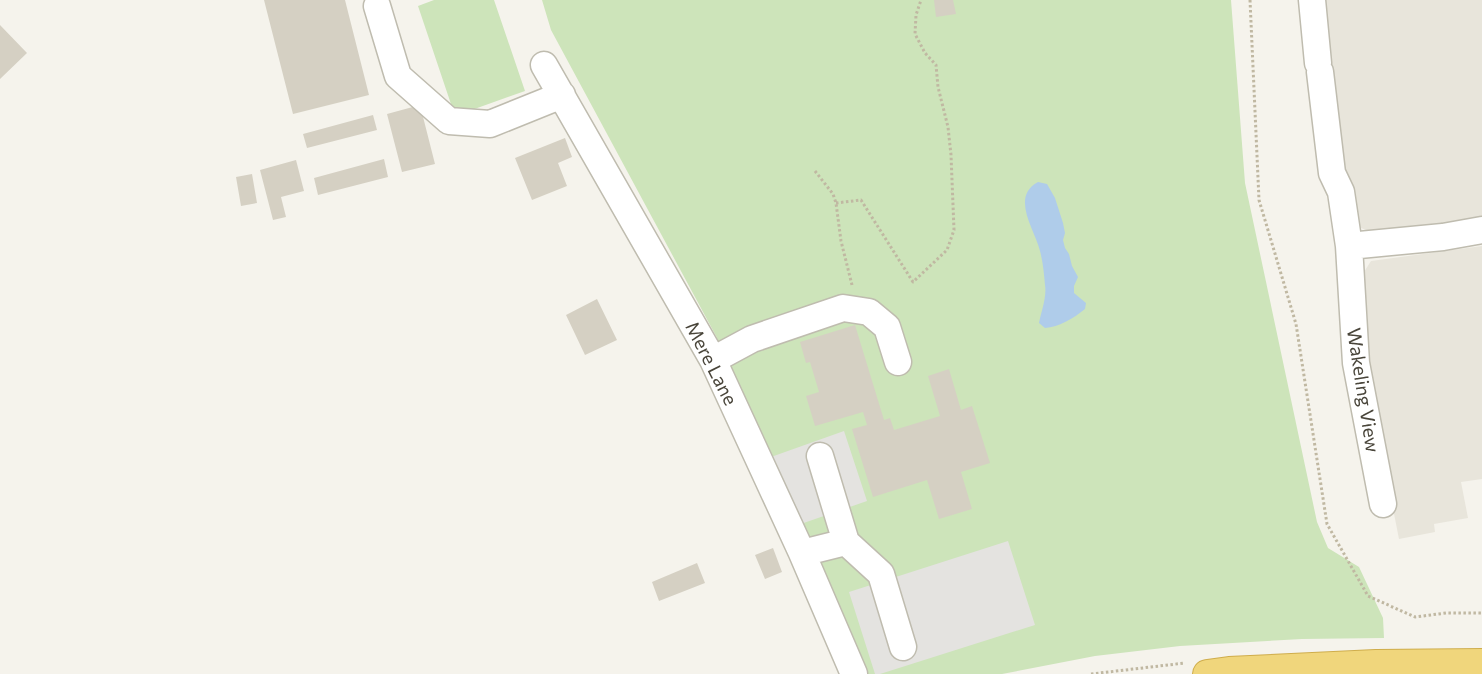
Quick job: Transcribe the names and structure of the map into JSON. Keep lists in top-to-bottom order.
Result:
{
  "streets": {
    "street": ["Mere Lane", "Wakeling View"]
  }
}
